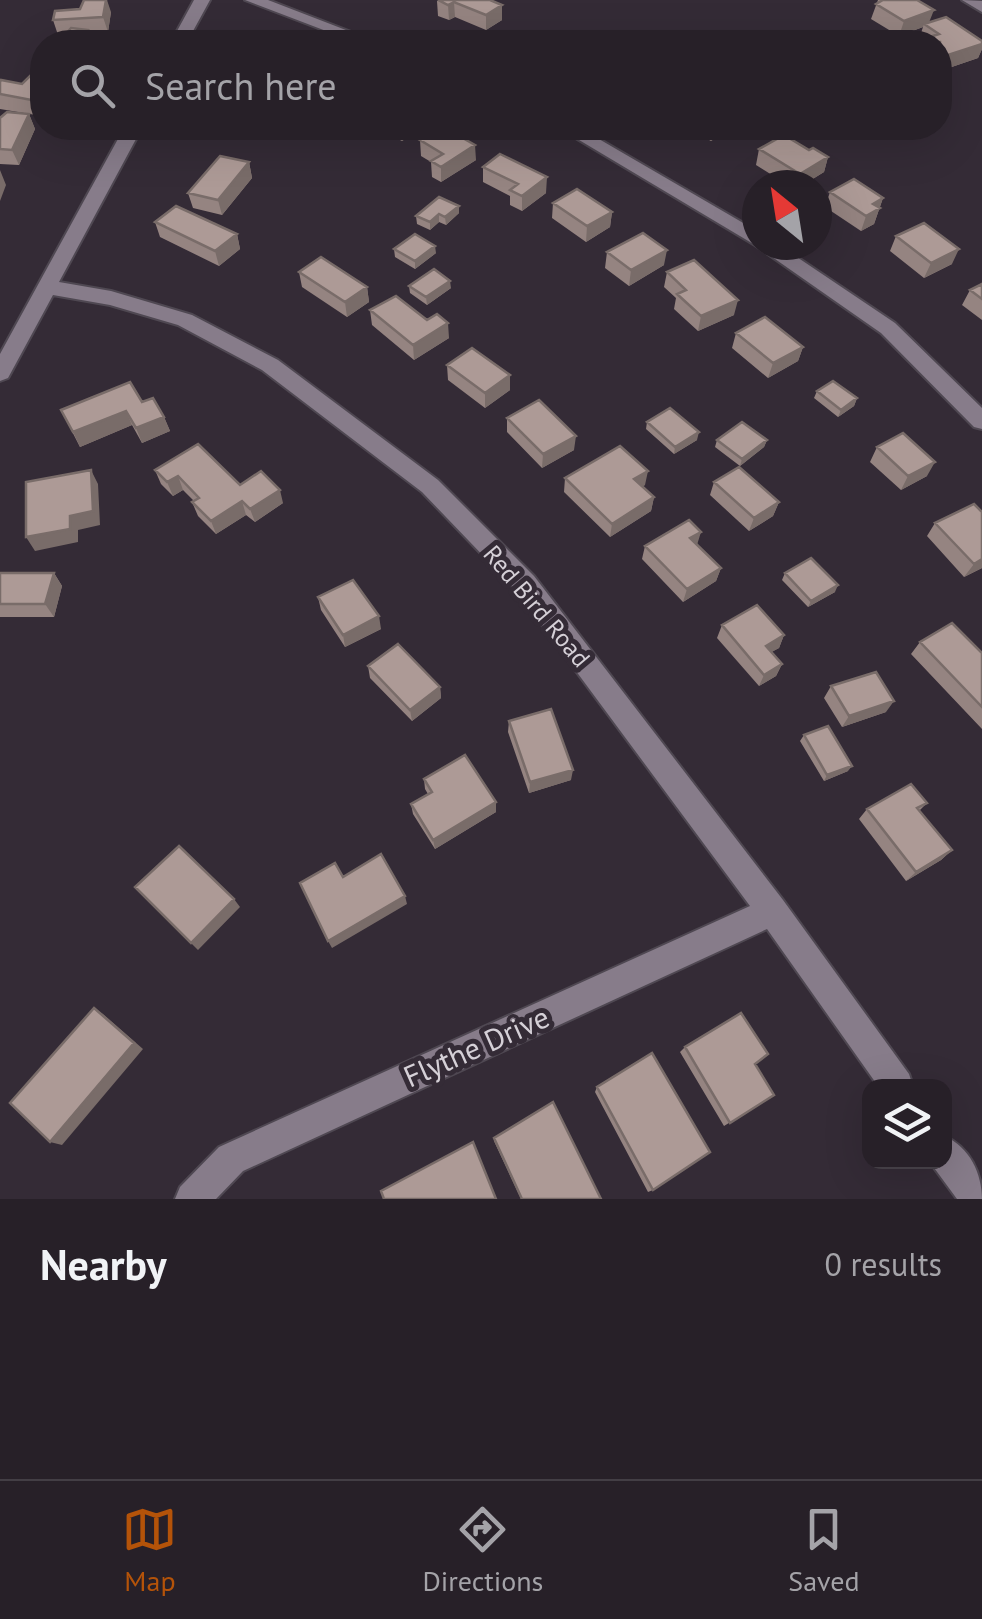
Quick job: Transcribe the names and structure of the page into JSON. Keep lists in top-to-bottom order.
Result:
{
  "streets": {
    "street": ["Red Bird Road", "Flythe Drive"]
  },
  "crossings": [
    ["Red Bird Road", "Flythe Drive"]
  ],
  "north": "top left",
  "page": {
    "search": "Search here",
    "heading": ["Nearby", "0 results"],
    "nav": ["Map", "Directions", "Saved"]
  }
}
